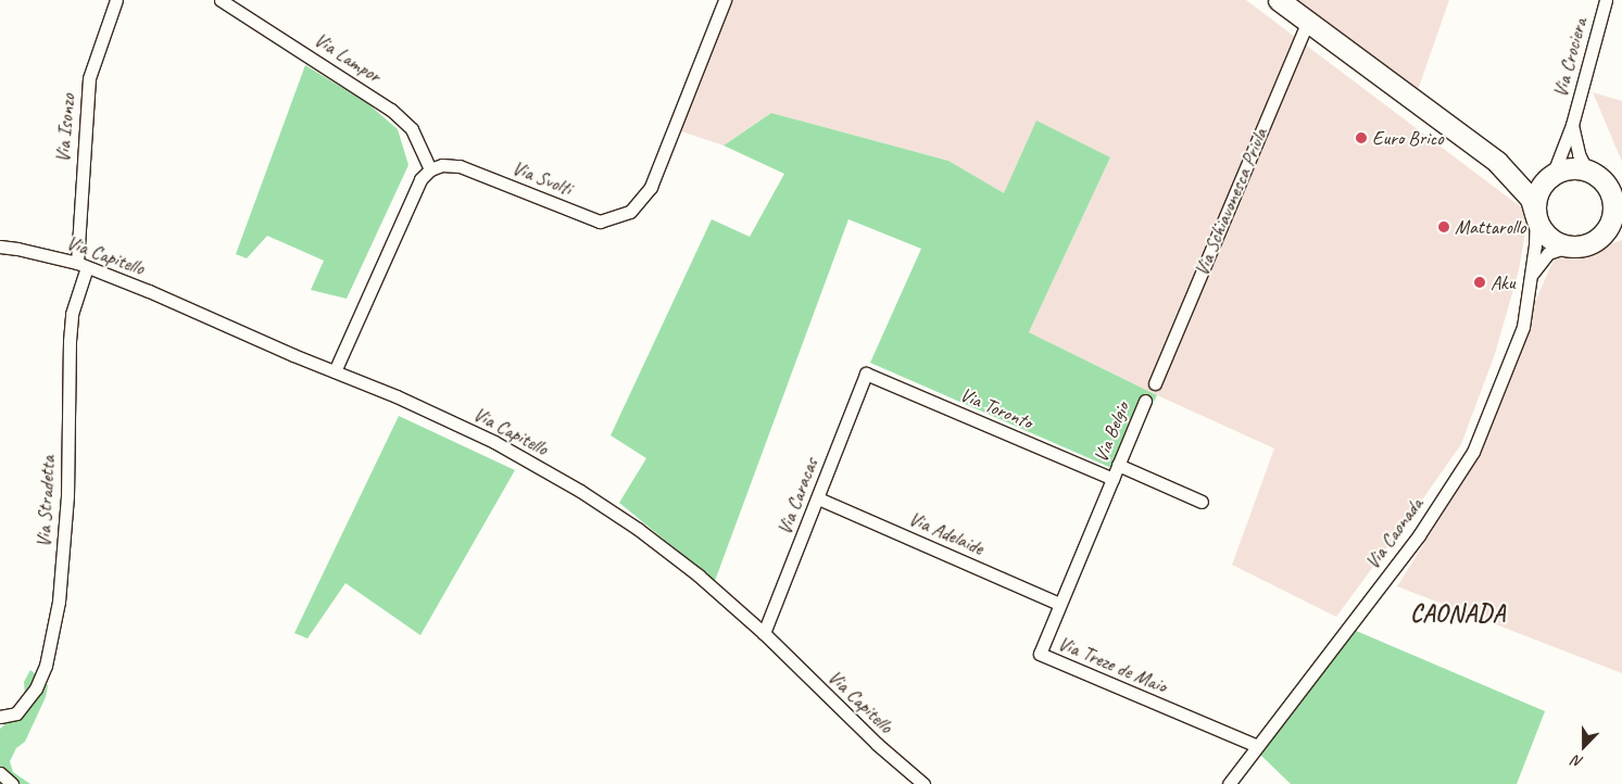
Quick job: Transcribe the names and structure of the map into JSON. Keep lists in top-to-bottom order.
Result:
{
  "streets": {
    "street": [
      "Via Lampor",
      "Via Crociera",
      "Via Isonzo",
      "Via Svolti",
      "Via Schiavonesca Priula",
      "Via Capitello",
      "Via Toronto",
      "Via Belgio",
      "Via Caracas",
      "Via Stradetta",
      "Via Adelaide",
      "Via Caonada",
      "Via Treze de Maio"
    ]
  },
  "crossings": [
    ["Via Lampor", "Via Svolti"],
    ["Via Crociera", "Via Caonada"],
    ["Via Isonzo", "Via Capitello"],
    ["Via Isonzo", "Via Stradetta"],
    ["Via Capitello", "Via Caracas"],
    ["Via Capitello", "Via Stradetta"],
    ["Via Toronto", "Via Belgio"],
    ["Via Toronto", "Via Caracas"],
    ["Via Toronto", "Via Treze de Maio"],
    ["Via Belgio", "Via Treze de Maio"],
    ["Via Caracas", "Via Adelaide"],
    ["Via Adelaide", "Via Treze de Maio"],
    ["Via Caonada", "Via Treze de Maio"]
  ],
  "districts": ["CAONADA"],
  "places": ["Euro Brico", "Mattarollo", "Aku"],
  "north": "bottom"
}
